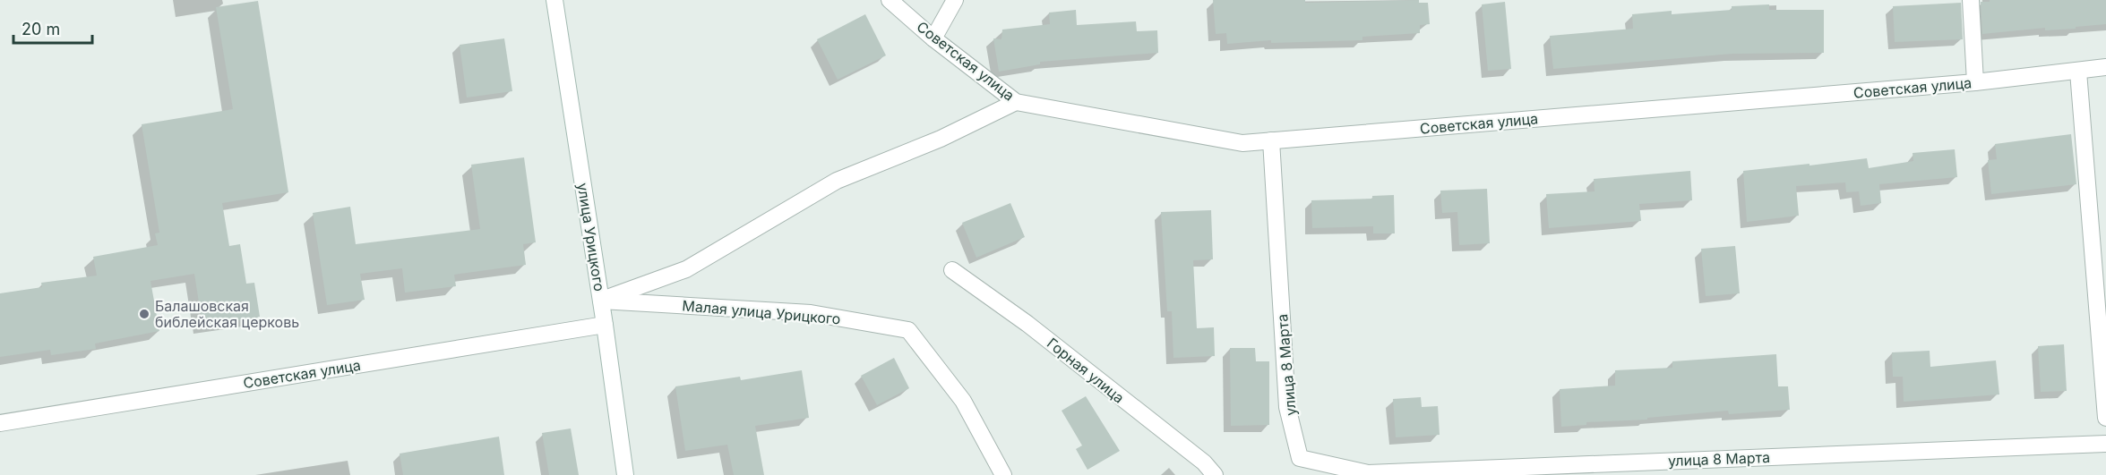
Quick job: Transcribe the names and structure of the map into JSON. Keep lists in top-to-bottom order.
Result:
{
  "streets": {
    "street": [
      "Советская улица",
      "улица Урицкого",
      "Малая улица Урицкого",
      "улица 8 Марта",
      "Горная улица"
    ]
  },
  "crossings": [
    ["Советская улица", "улица Урицкого"],
    ["Советская улица", "улица 8 Марта"],
    ["улица Урицкого", "Малая улица Урицкого"]
  ],
  "places": ["Балашовская библейская церковь"],
  "scale_bar": "20 m"
}
